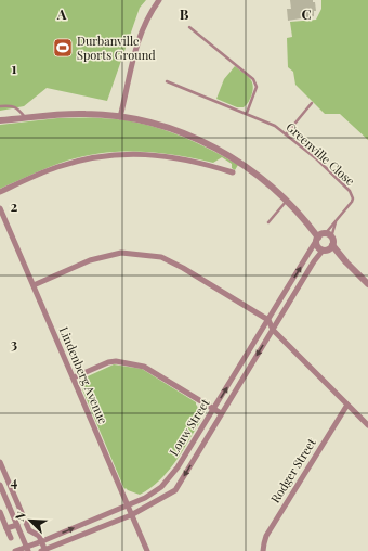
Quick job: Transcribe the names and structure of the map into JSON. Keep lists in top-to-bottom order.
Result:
{
  "streets": {
    "street": ["Lindenberg Avenue", "Louw Street", "Rodger Street"],
    "lane": ["Greenville Close"]
  },
  "crossings": [
    ["Greenville Close", "Louw Street"],
    ["Lindenberg Avenue", "Louw Street"]
  ],
  "places": {
    "sports": ["Durbanville Sports Ground"]
  },
  "north": "top left",
  "grid": {
    "columns": ["A", "B", "C"],
    "rows": [
      "1",
      "2",
      "3",
      "4"
    ]
  }
}
